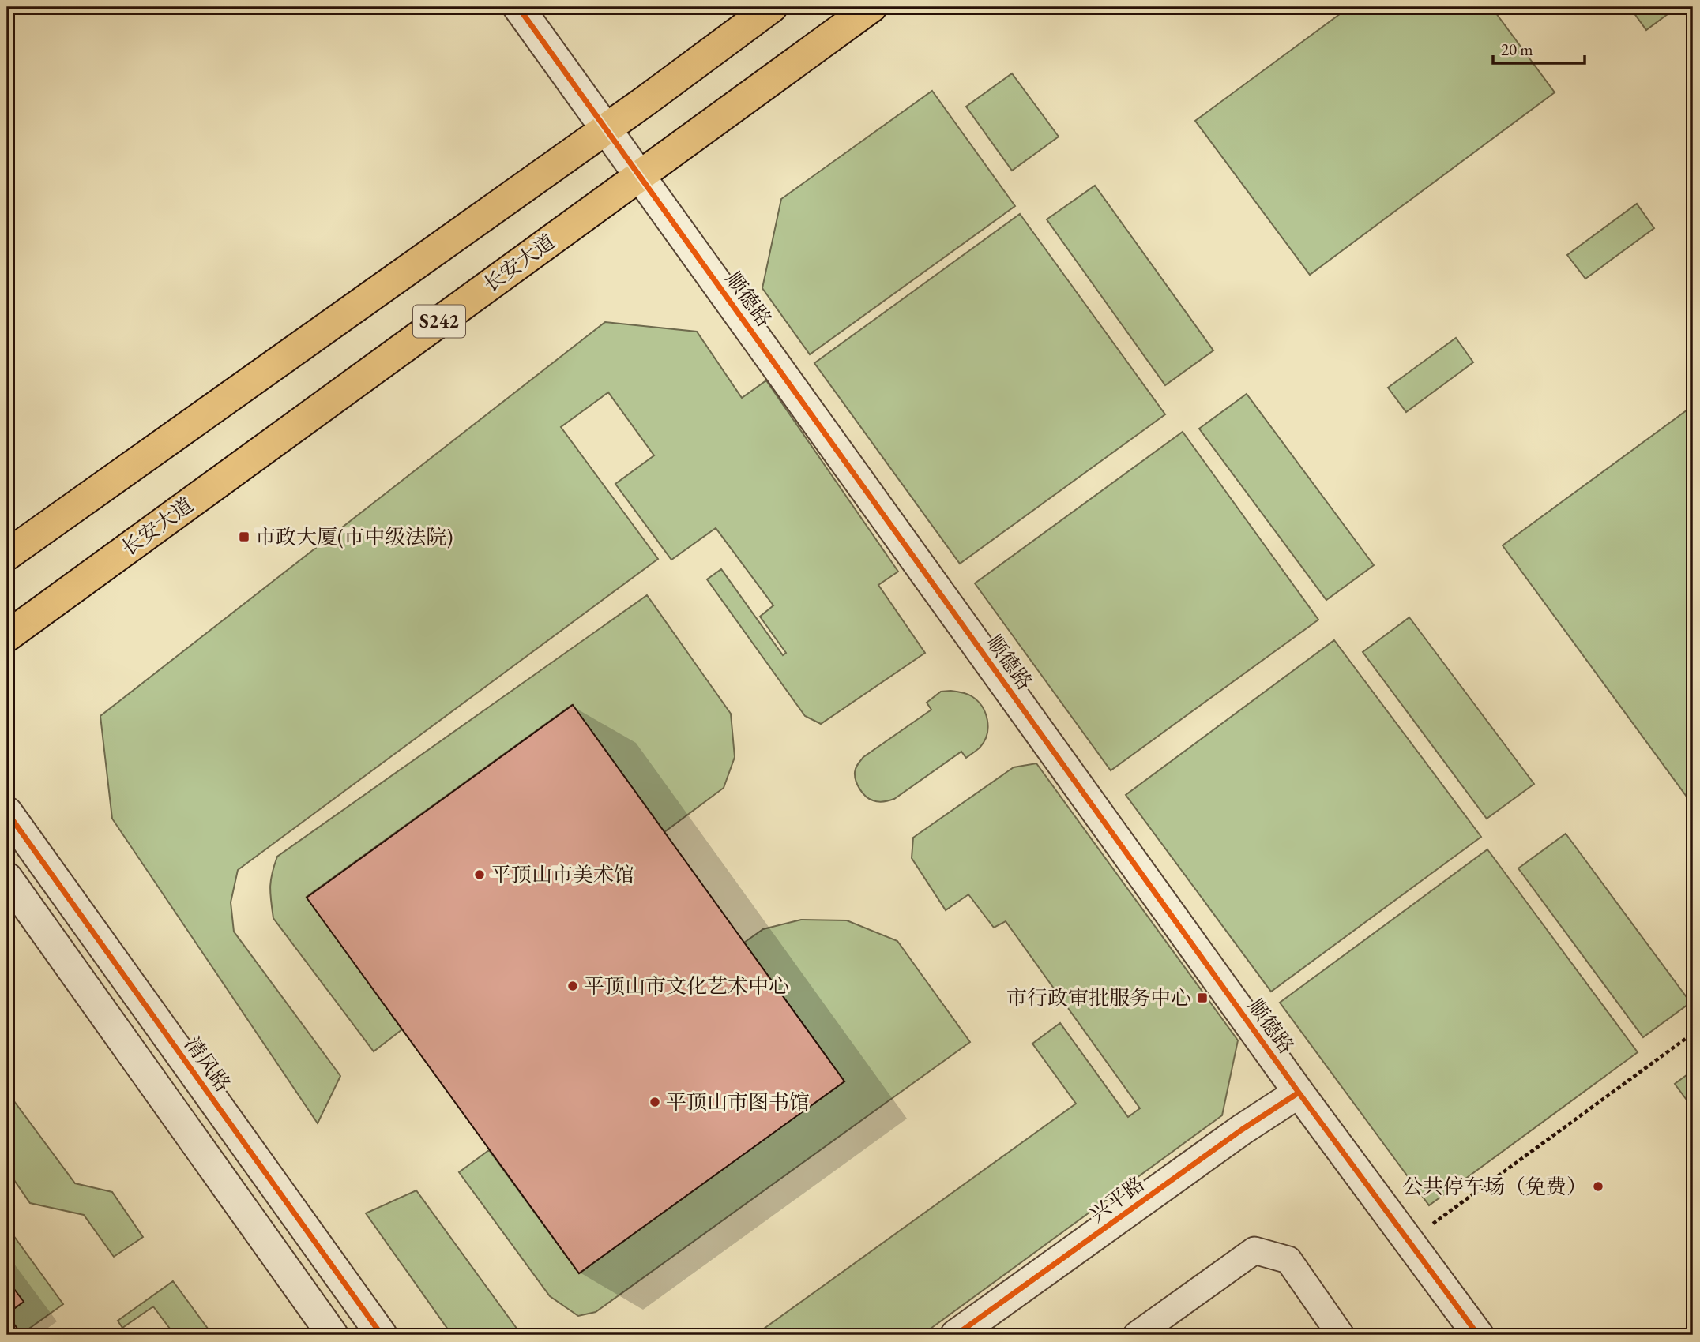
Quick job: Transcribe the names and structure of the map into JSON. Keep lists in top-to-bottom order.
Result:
{
  "streets": {
    "main road": ["长安大道", "S242"],
    "street": ["顺德路", "清风路", "兴平路"]
  },
  "crossings": [
    ["长安大道", "顺德路"],
    ["顺德路", "兴平路"]
  ],
  "places": {
    "transit": ["市政大厦(市中级法院)", "市行政审批服务中心"],
    "other": [
      "平顶山市美术馆",
      "平顶山市文化艺术中心",
      "平顶山市图书馆",
      "公共停车场（免费）"
    ]
  },
  "scale_bar": "20 m"
}
